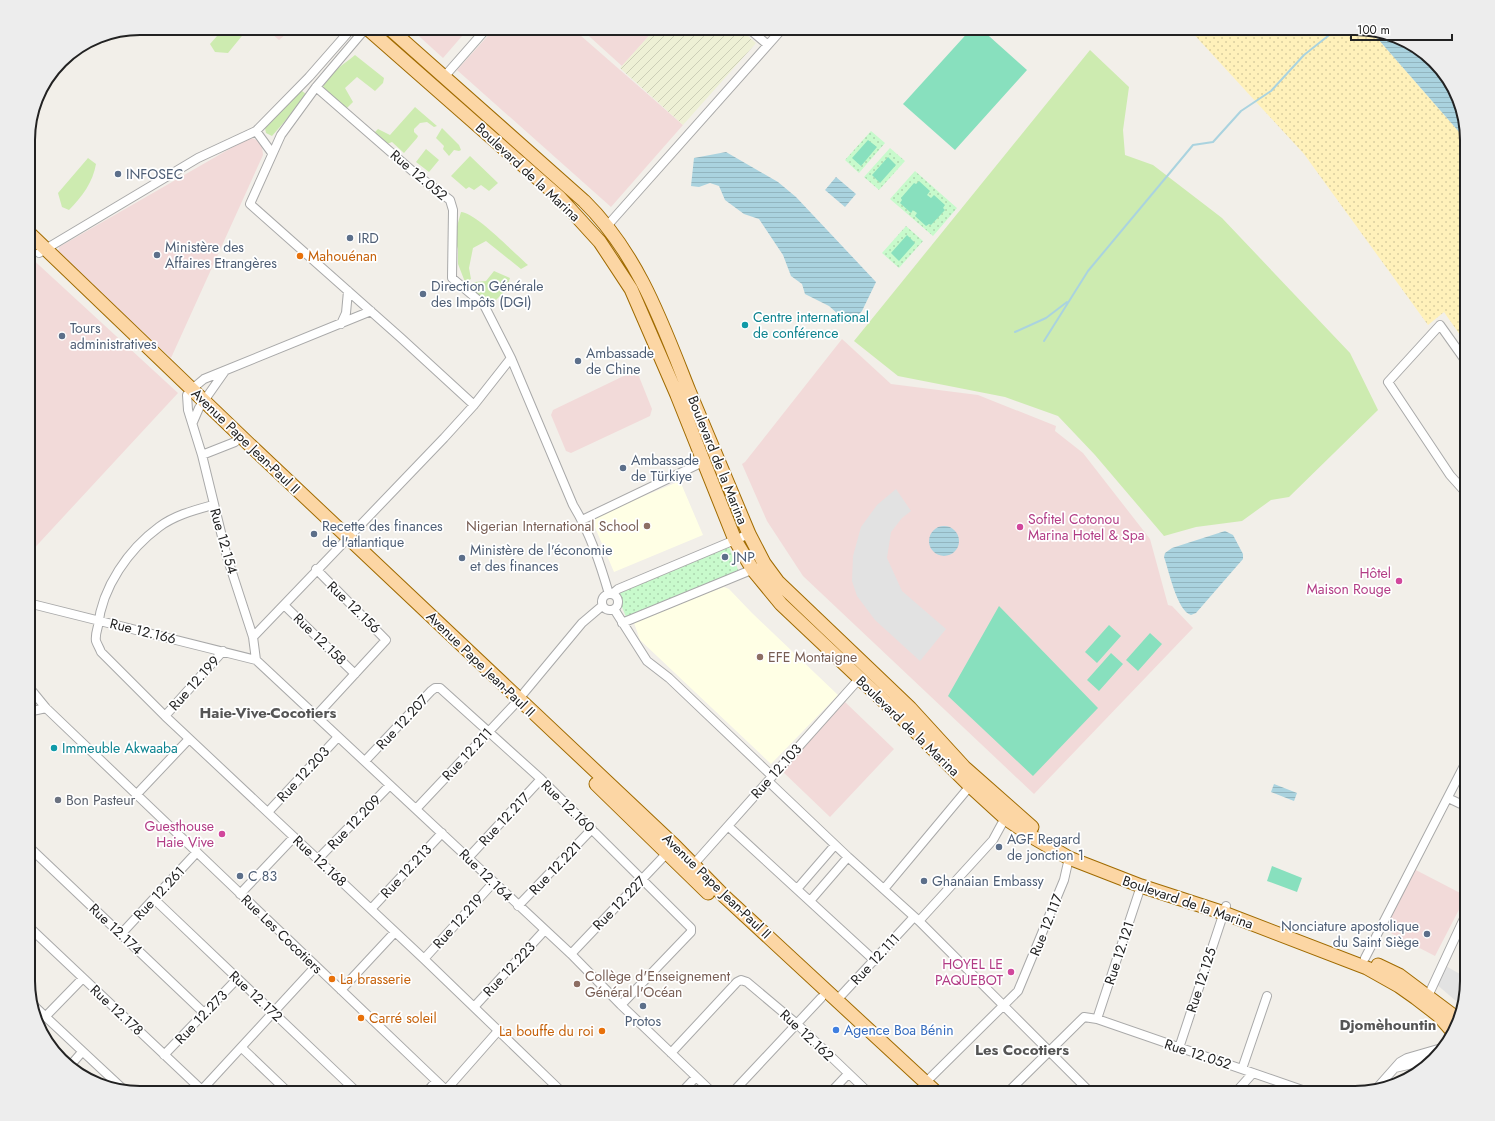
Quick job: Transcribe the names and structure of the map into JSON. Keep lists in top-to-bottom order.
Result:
{
  "streets": {
    "main road": ["Boulevard de la Marina", "Avenue Pape Jean-Paul II"],
    "street": [
      "Rue 12.052",
      "Rue 12.154",
      "Rue 12.156",
      "Rue 12.166",
      "Rue 12.158",
      "Rue 12.199",
      "Rue 12.207",
      "Rue 12.211",
      "Rue 12.103",
      "Rue 12.203",
      "Rue 12.160",
      "Rue 12.217",
      "Rue 12.209",
      "Rue 12.168",
      "Rue 12.221",
      "Rue 12.213",
      "Rue 12.164",
      "Rue 12.261",
      "Rue 12.227",
      "Rue 12.219",
      "Rue 12.117",
      "Rue 12.174",
      "Rue Les Cocotiers",
      "Rue 12.121",
      "Rue 12.111",
      "Rue 12.223",
      "Rue 12.125",
      "Rue 12.172",
      "Rue 12.178",
      "Rue 12.273",
      "Rue 12.162"
    ]
  },
  "crossings": [
    ["Boulevard de la Marina", "Rue 12.103"],
    ["Boulevard de la Marina", "Rue 12.117"],
    ["Boulevard de la Marina", "Rue 12.121"],
    ["Boulevard de la Marina", "Rue 12.111"],
    ["Boulevard de la Marina", "Rue 12.125"],
    ["Rue 12.052", "Rue 12.211"],
    ["Rue 12.052", "Rue 12.121"],
    ["Rue 12.052", "Rue 12.125"],
    ["Avenue Pape Jean-Paul II", "Rue 12.154"],
    ["Avenue Pape Jean-Paul II", "Rue 12.211"],
    ["Avenue Pape Jean-Paul II", "Rue 12.103"],
    ["Avenue Pape Jean-Paul II", "Rue 12.227"],
    ["Avenue Pape Jean-Paul II", "Rue 12.111"],
    ["Rue 12.154", "Rue 12.166"],
    ["Rue 12.154", "Rue 12.168"],
    ["Rue 12.154", "Rue 12.164"],
    ["Rue 12.156", "Rue 12.158"],
    ["Rue 12.156", "Rue 12.164"],
    ["Rue 12.166", "Rue 12.199"],
    ["Rue 12.166", "Rue 12.168"],
    ["Rue 12.166", "Rue 12.164"],
    ["Rue 12.199", "Rue 12.168"],
    ["Rue 12.207", "Rue 12.160"],
    ["Rue 12.207", "Rue 12.164"],
    ["Rue 12.211", "Rue 12.160"],
    ["Rue 12.211", "Rue 12.164"],
    ["Rue 12.203", "Rue 12.168"],
    ["Rue 12.203", "Rue 12.164"],
    ["Rue 12.160", "Rue 12.217"],
    ["Rue 12.160", "Rue 12.221"],
    ["Rue 12.160", "Rue 12.164"],
    ["Rue 12.160", "Rue 12.227"],
    ["Rue 12.217", "Rue 12.164"],
    ["Rue 12.209", "Rue 12.168"],
    ["Rue 12.209", "Rue 12.164"],
    ["Rue 12.168", "Rue 12.213"],
    ["Rue 12.168", "Rue 12.219"],
    ["Rue 12.168", "Rue 12.223"],
    ["Rue 12.221", "Rue 12.164"],
    ["Rue 12.213", "Rue 12.164"],
    ["Rue 12.164", "Rue 12.227"],
    ["Rue 12.164", "Rue 12.219"],
    ["Rue 12.164", "Rue 12.223"],
    ["Rue 12.164", "Rue 12.162"],
    ["Rue 12.261", "Rue 12.174"],
    ["Rue 12.261", "Rue Les Cocotiers"],
    ["Rue 12.261", "Rue 12.172"],
    ["Rue 12.174", "Rue 12.273"],
    ["Rue 12.172", "Rue 12.273"],
    ["Rue 12.178", "Rue 12.273"]
  ],
  "districts": ["Haie-Vive-Cocotiers", "Djomèhountin", "Les Cocotiers"],
  "places": [
    "INFOSEC",
    "IRD",
    "Ministère des Affaires Etrangères",
    "Mahouénan",
    "Direction Générale des Impôts (DGI)",
    "Centre international de conférence",
    "Tours administratives",
    "Ambassade de Chine",
    "Ambassade de Türkiye",
    "Nigerian International School",
    "Sofitel Cotonou Marina Hotel & Spa",
    "Recette des finances de l'atlantique",
    "JNP",
    "Ministère de l'économie et des finances",
    "Hôtel Maison Rouge",
    "EFE Montaigne",
    "Immeuble Akwaaba",
    "Bon Pasteur",
    "Guesthouse Haie Vive",
    "AGF Regard de jonction 1",
    "C 83",
    "Ghanaian Embassy",
    "Nonciature apostolique du Saint Siège",
    "HOYEL LE PAQUEBOT",
    "La brasserie",
    "Collège d'Enseignement Général l'Océan",
    "Protos",
    "Carré soleil",
    "Agence Boa Bénin",
    "La bouffe du roi"
  ],
  "scale_bar": "100 m"
}
